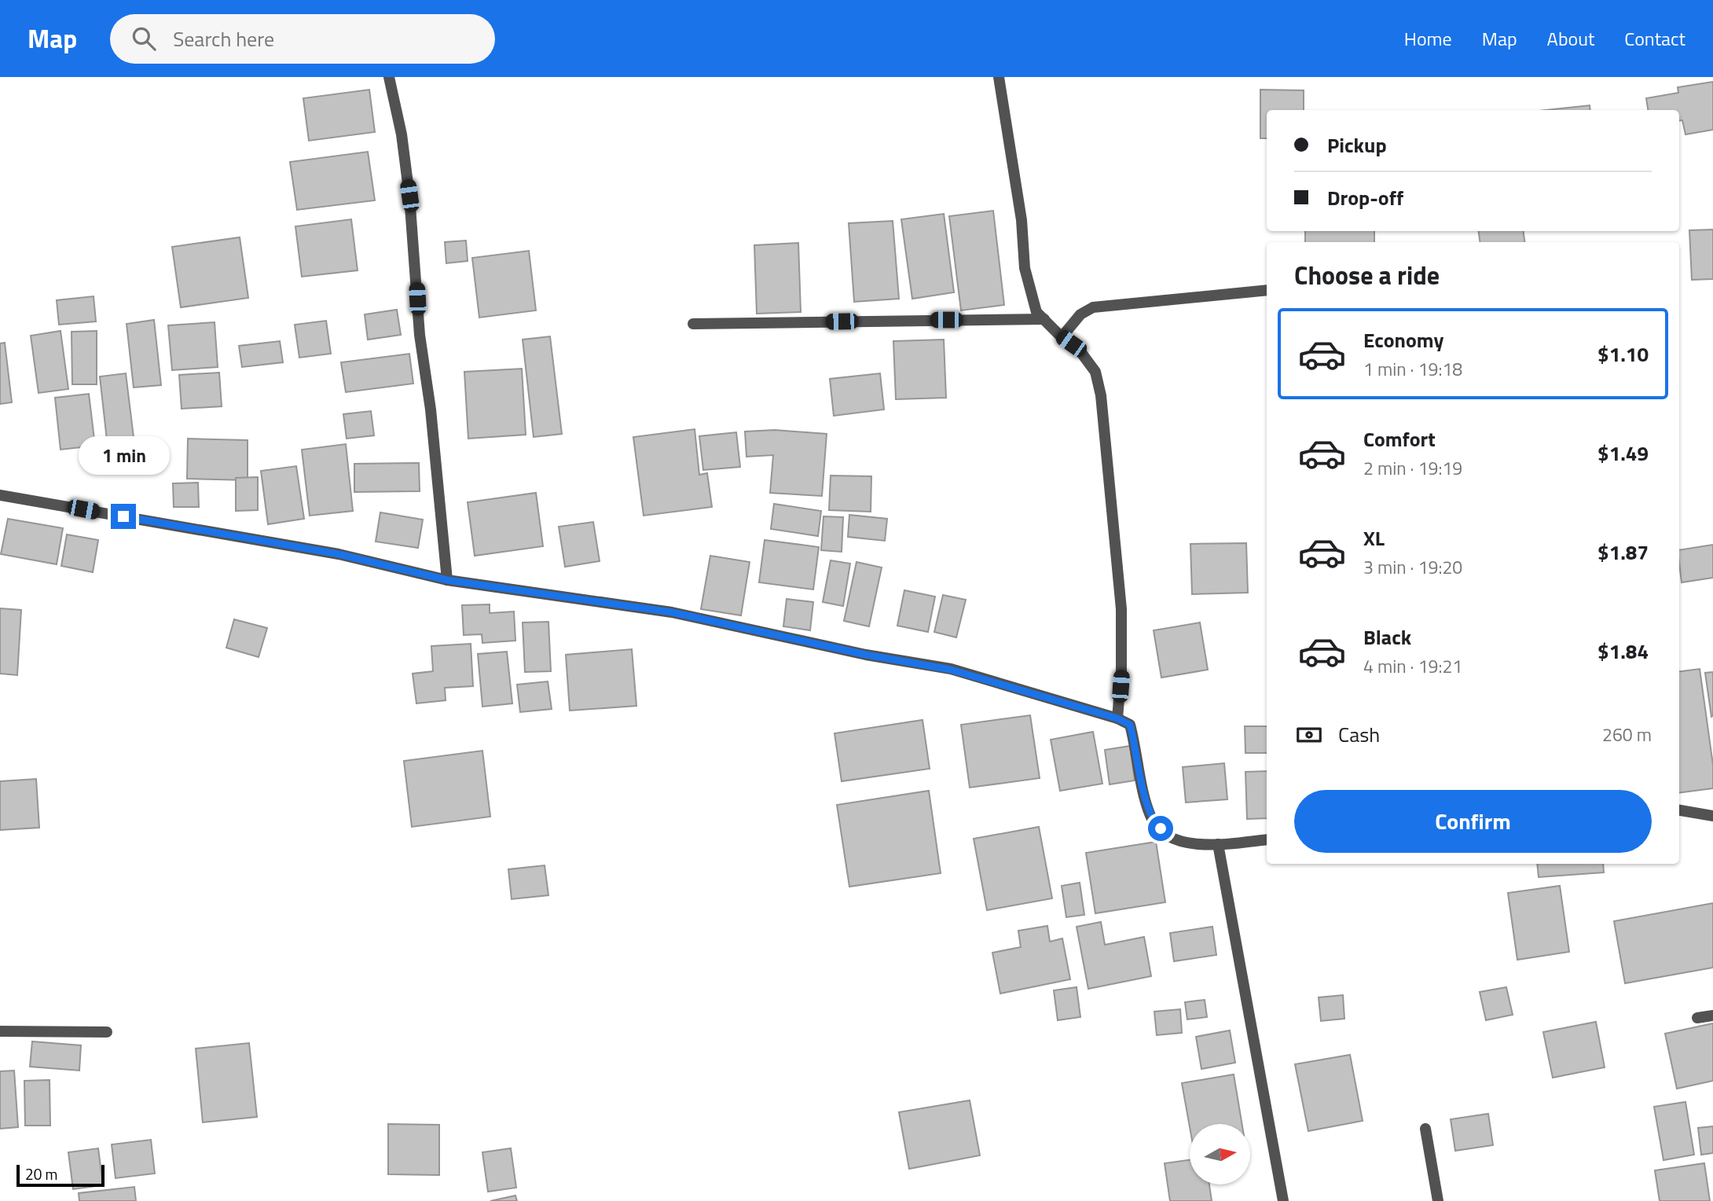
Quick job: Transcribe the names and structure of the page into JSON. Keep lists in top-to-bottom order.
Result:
{
  "scale_bar": "20 m",
  "north": "right",
  "page": {
    "header": "Map",
    "search": "Search here",
    "nav": [
      "Home",
      "Map",
      "About",
      "Contact"
    ],
    "banner": ["Pickup", "Drop-off"],
    "heading": "Choose a ride",
    "list": [
      {
        "name": "Economy",
        "note": "1 min · 19:18",
        "value": "$1.10"
      },
      {
        "name": "Comfort",
        "note": "2 min · 19:19",
        "value": "$1.49"
      },
      {
        "name": "XL",
        "note": "3 min · 19:20",
        "value": "$1.87"
      },
      {
        "name": "Black",
        "note": "4 min · 19:21",
        "value": "$1.84"
      }
    ],
    "bubble": "1 min",
    "pay": ["Cash", "260 m"],
    "buttons": "Confirm",
    "scale": "20 m"
  }
}
